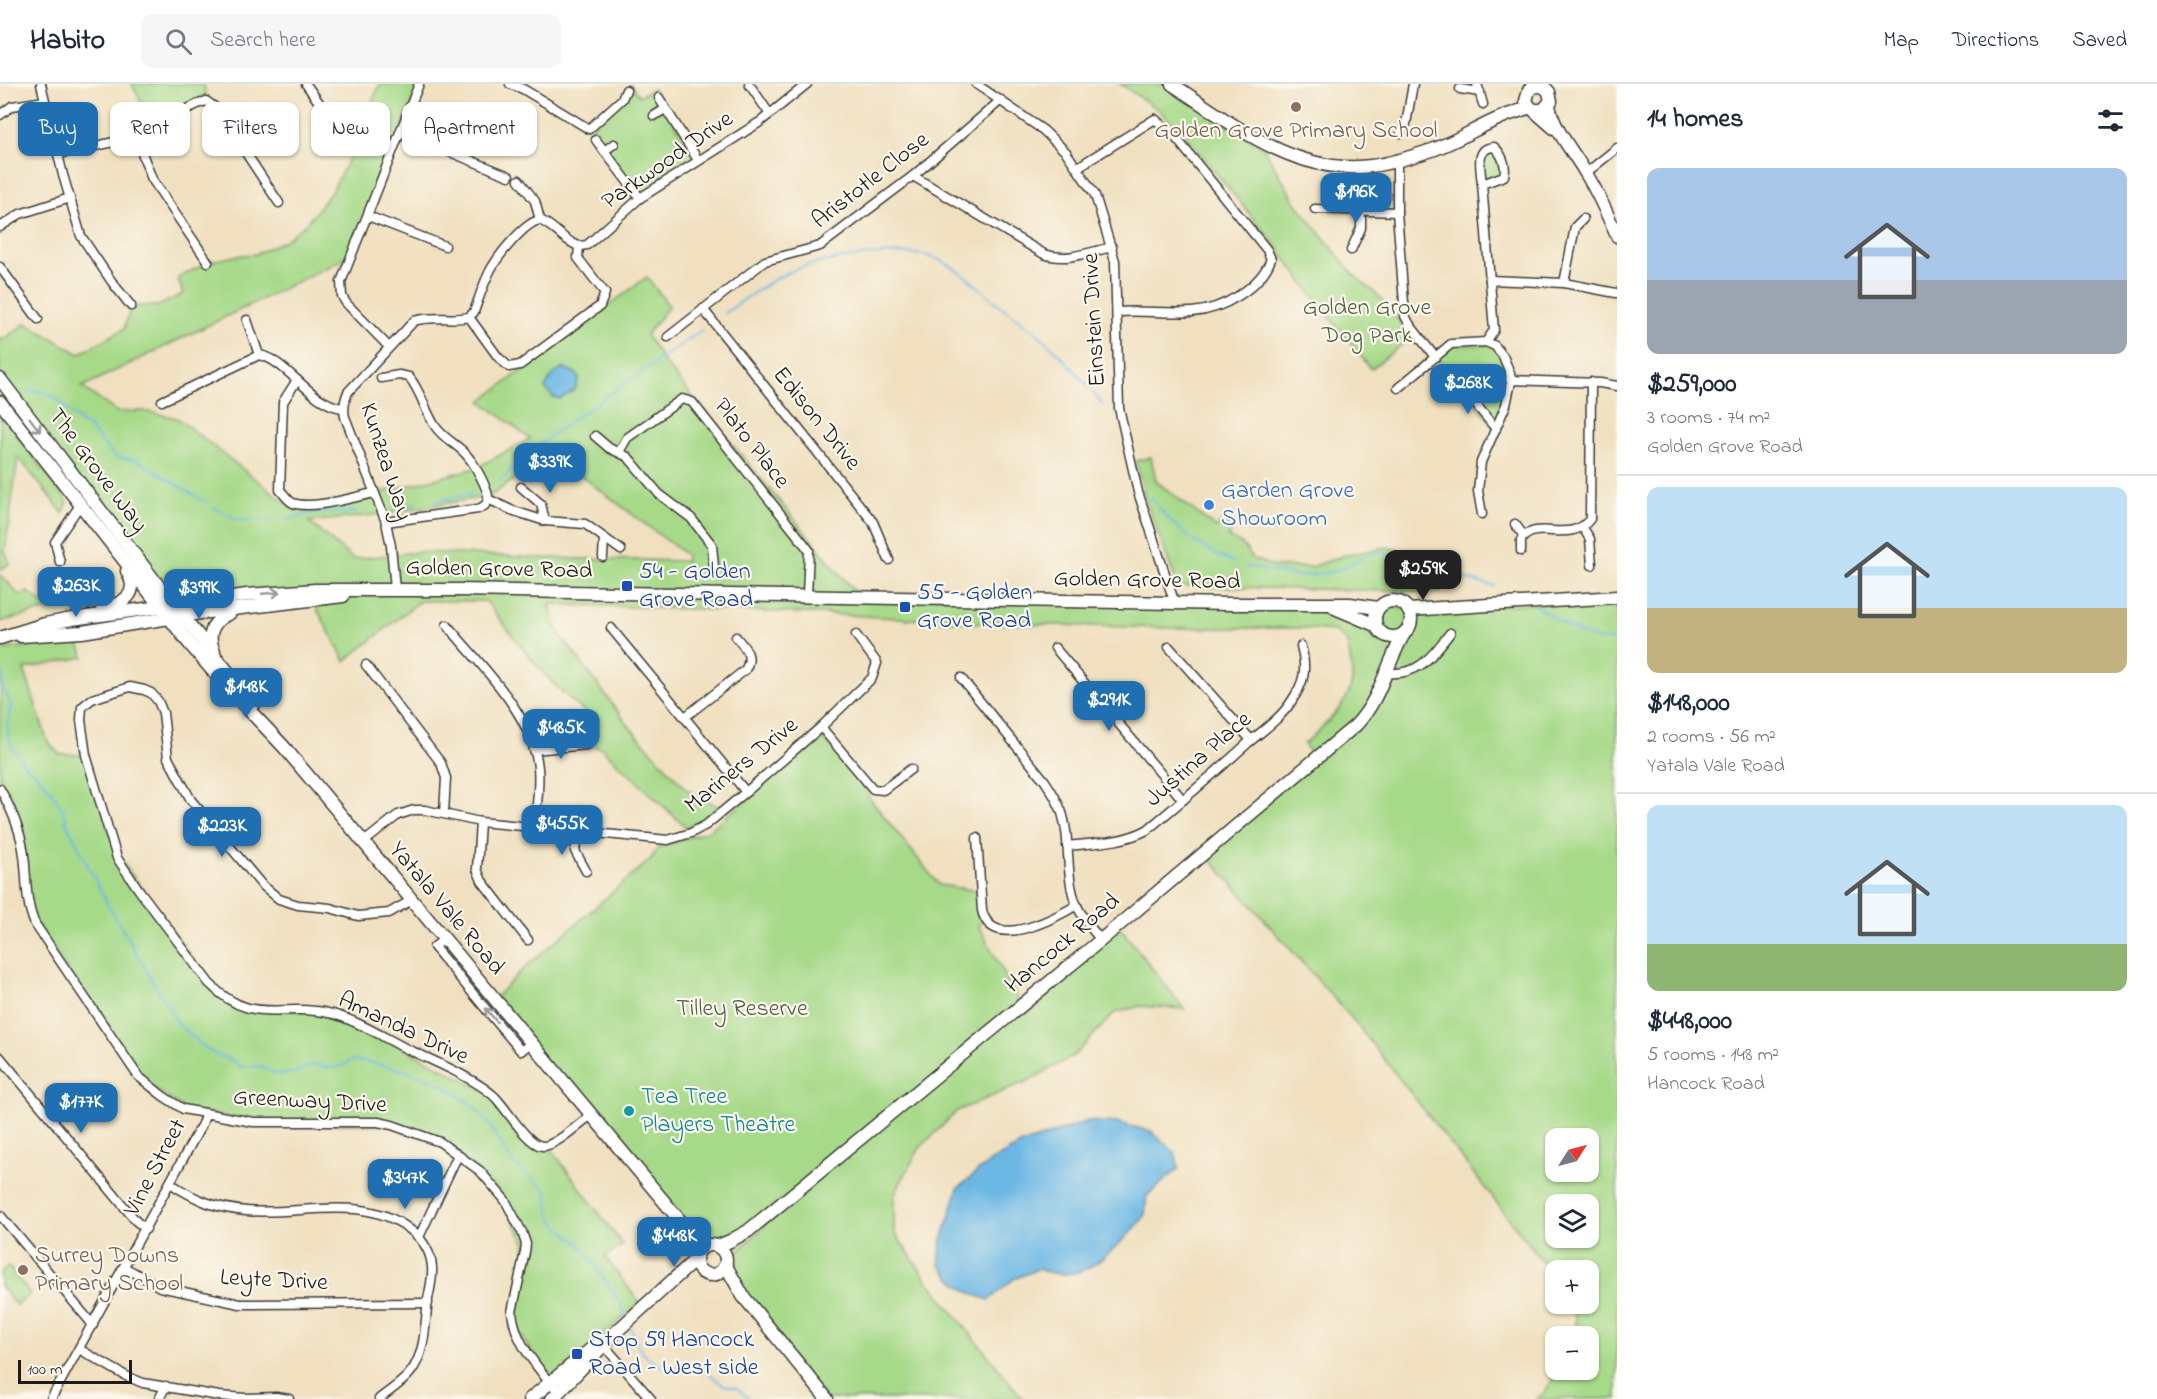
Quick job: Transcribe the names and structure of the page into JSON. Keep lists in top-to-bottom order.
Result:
{
  "streets": {
    "main road": [
      "The Grove Way",
      "Golden Grove Road",
      "Yatala Vale Road",
      "Hancock Road"
    ],
    "street": [
      "Parkwood Drive",
      "Aristotle Close",
      "Einstein Drive",
      "Edison Drive",
      "Plato Place",
      "Kunzea Way",
      "Justina Place",
      "Mariners Drive",
      "Amanda Drive",
      "Greenway Drive",
      "Vine Street",
      "Leyte Drive"
    ]
  },
  "crossings": [
    ["Aristotle Close", "Einstein Drive"],
    ["Aristotle Close", "Edison Drive"],
    ["Einstein Drive", "Golden Grove Road"],
    ["Plato Place", "Golden Grove Road"],
    ["Kunzea Way", "Golden Grove Road"],
    ["The Grove Way", "Golden Grove Road"],
    ["The Grove Way", "Yatala Vale Road"],
    ["Golden Grove Road", "Yatala Vale Road"],
    ["Golden Grove Road", "Hancock Road"],
    ["Mariners Drive", "Yatala Vale Road"],
    ["Yatala Vale Road", "Hancock Road"],
    ["Yatala Vale Road", "Amanda Drive"],
    ["Greenway Drive", "Vine Street"],
    ["Vine Street", "Leyte Drive"]
  ],
  "parks": ["Golden Grove Dog Park", "Tilley Reserve"],
  "places": {
    "other": [
      "Golden Grove Primary School",
      "Garden Grove Showroom",
      "Tea Tree Players Theatre",
      "Surrey Downs Primary School"
    ],
    "transit": ["54 - Golden Grove Road", "55 - Golden Grove Road", "Stop 59 Hancock Road - West side"]
  },
  "scale_bar": "100 m",
  "north": "top right",
  "page": {
    "header": "Habito",
    "search": "Search here",
    "nav": ["Map", "Directions", "Saved"],
    "heading": "14 homes",
    "chip": [
      "Buy",
      "Rent",
      "Filters",
      "New",
      "Apartment"
    ],
    "list": [
      {
        "name": "$259,000",
        "note": "3 rooms · 74 m² · Golden Grove Road"
      },
      {
        "name": "$148,000",
        "note": "2 rooms · 56 m² · Yatala Vale Road"
      },
      {
        "name": "$448,000",
        "note": "5 rooms · 148 m² · Hancock Road"
      }
    ],
    "price": [
      "$196K",
      "$268K",
      "$339K",
      "$259K",
      "$263K",
      "$399K",
      "$148K",
      "$291K",
      "$485K",
      "$455K",
      "$223K",
      "$177K",
      "$347K",
      "$448K"
    ],
    "map_buttons": ["+", "−"],
    "scale": "100 m"
  }
}
